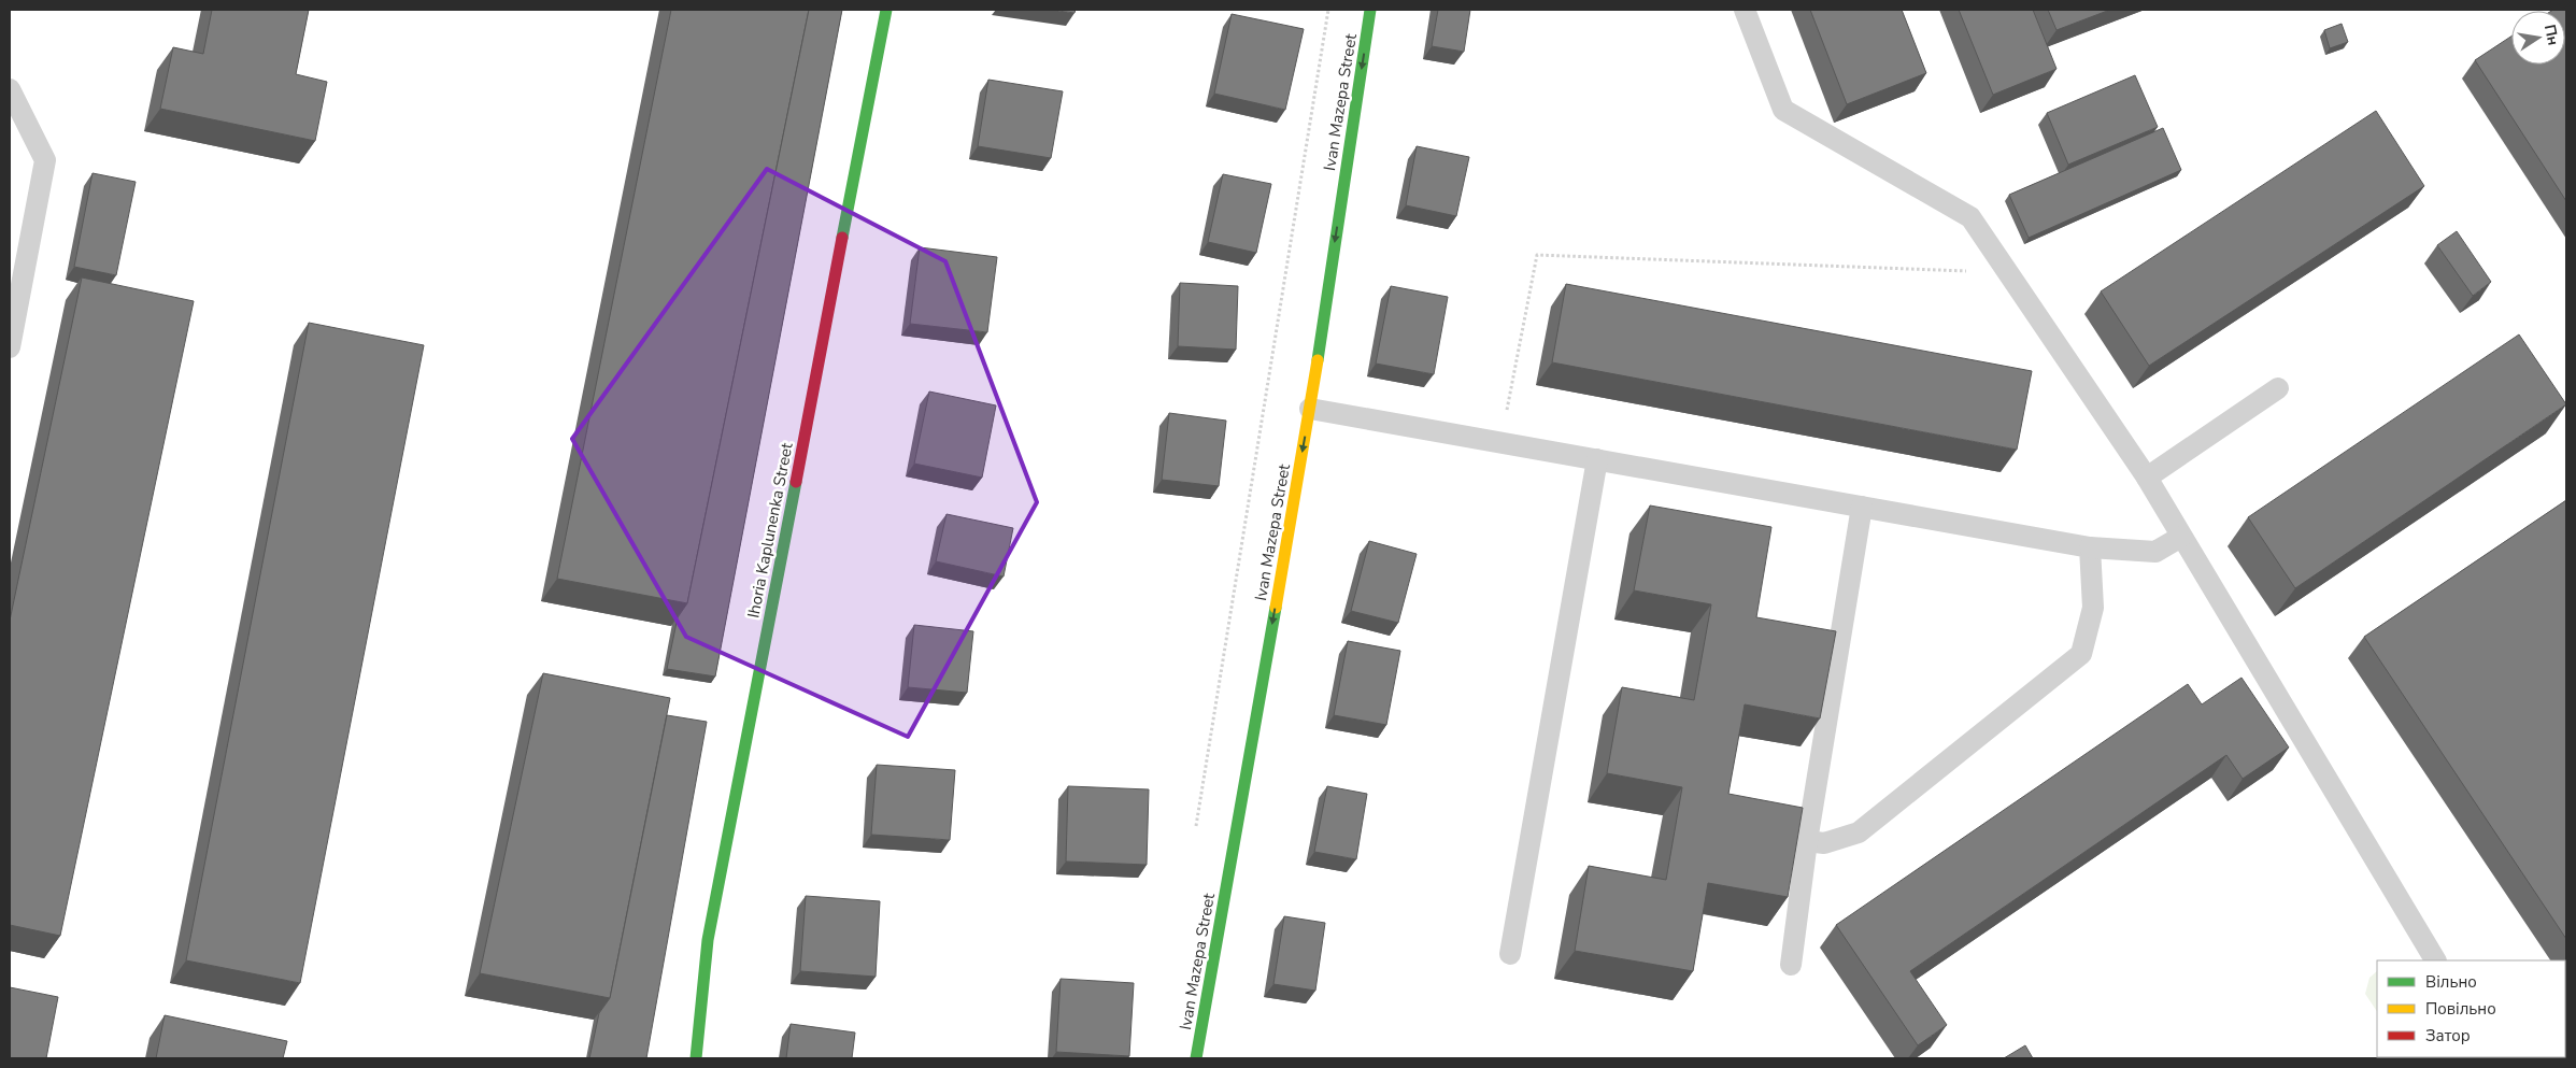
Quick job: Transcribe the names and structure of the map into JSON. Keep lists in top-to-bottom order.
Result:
{
  "streets": {
    "street": ["Ivan Mazepa Street", "Ihoria Kaplunenka Street"]
  },
  "one_way": ["Ivan Mazepa Street"],
  "legend": ["Вільно", "Повільно", "Затор"],
  "north": "right"
}
